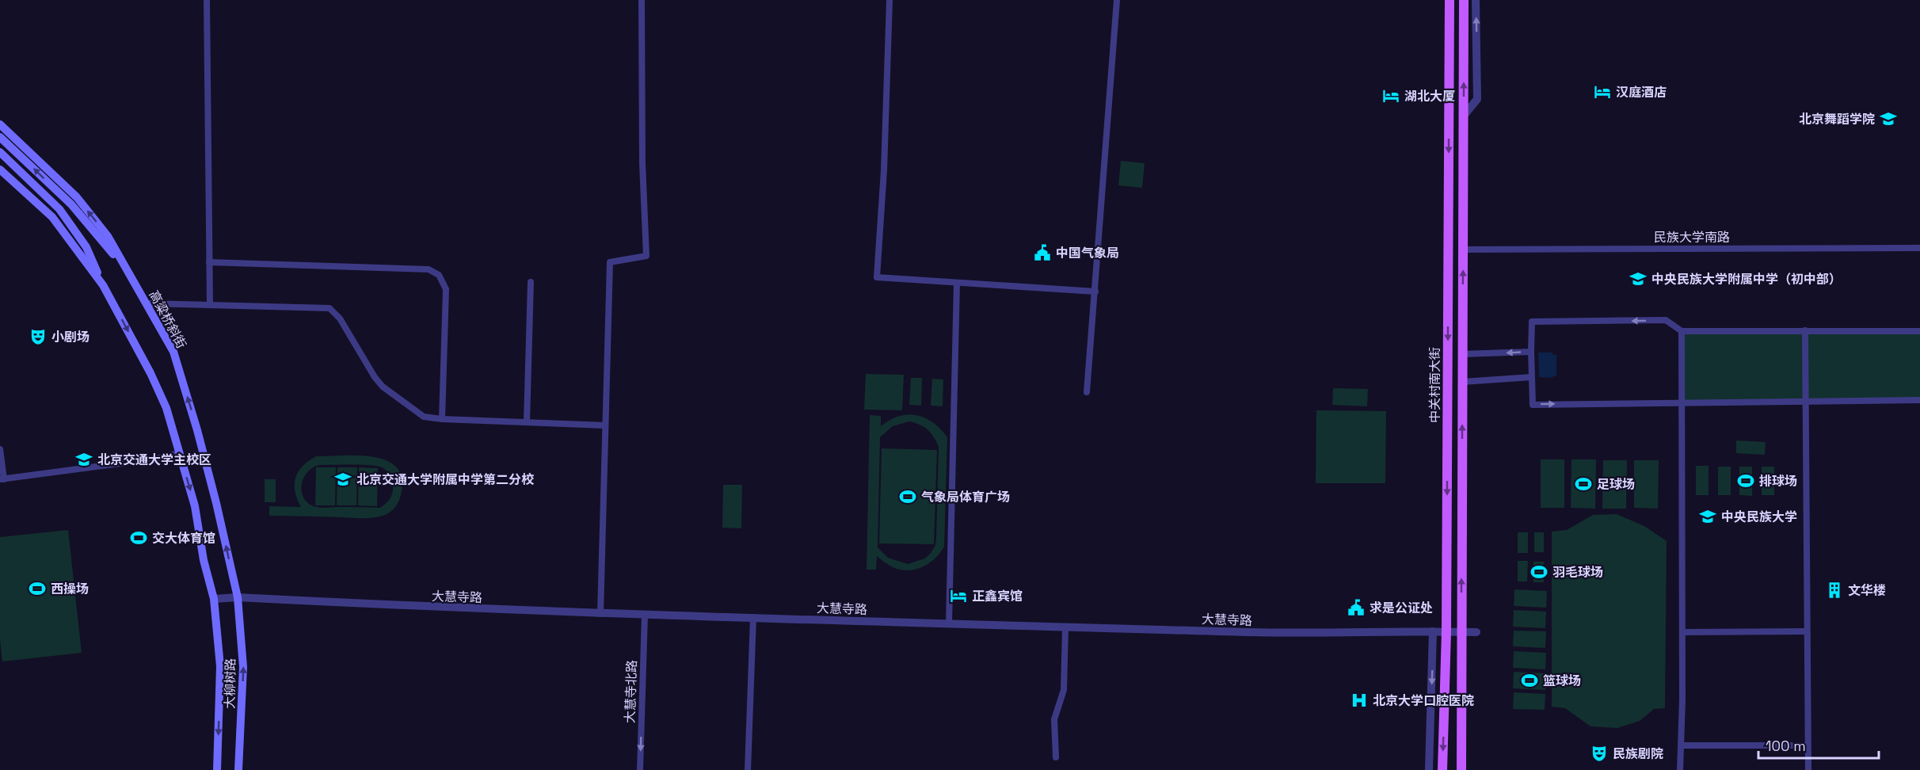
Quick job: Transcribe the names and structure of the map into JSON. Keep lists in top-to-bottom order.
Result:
{
  "streets": {
    "main road": ["高粱桥斜街", "中关村南大街", "大柳树路"],
    "street": ["民族大学南路", "大慧寺路", "大慧寺北路"]
  },
  "crossings": [
    ["高粱桥斜街", "大慧寺路"],
    ["高粱桥斜街", "大柳树路"],
    ["中关村南大街", "大慧寺路"],
    ["大慧寺路", "大柳树路"],
    ["大慧寺路", "大慧寺北路"]
  ],
  "one_way": ["大慧寺北路"],
  "places": {
    "hotel": ["汉庭酒店", "湖北大厦", "正鑫宾馆"],
    "school or university": [
      "北京舞蹈学院",
      "中央民族大学附属中学（初中部）",
      "北京交通大学主校区",
      "北京交通大学附属中学第二分校",
      "中央民族大学"
    ],
    "public building": ["中国气象局", "求是公证处"],
    "theatre": ["小剧场", "民族剧院"],
    "sports": [
      "排球场",
      "足球场",
      "气象局体育广场",
      "交大体育馆",
      "羽毛球场",
      "西操场",
      "篮球场"
    ],
    "building": ["文华楼"],
    "hospital": ["北京大学口腔医院"]
  },
  "scale_bar": "100 m"
}
